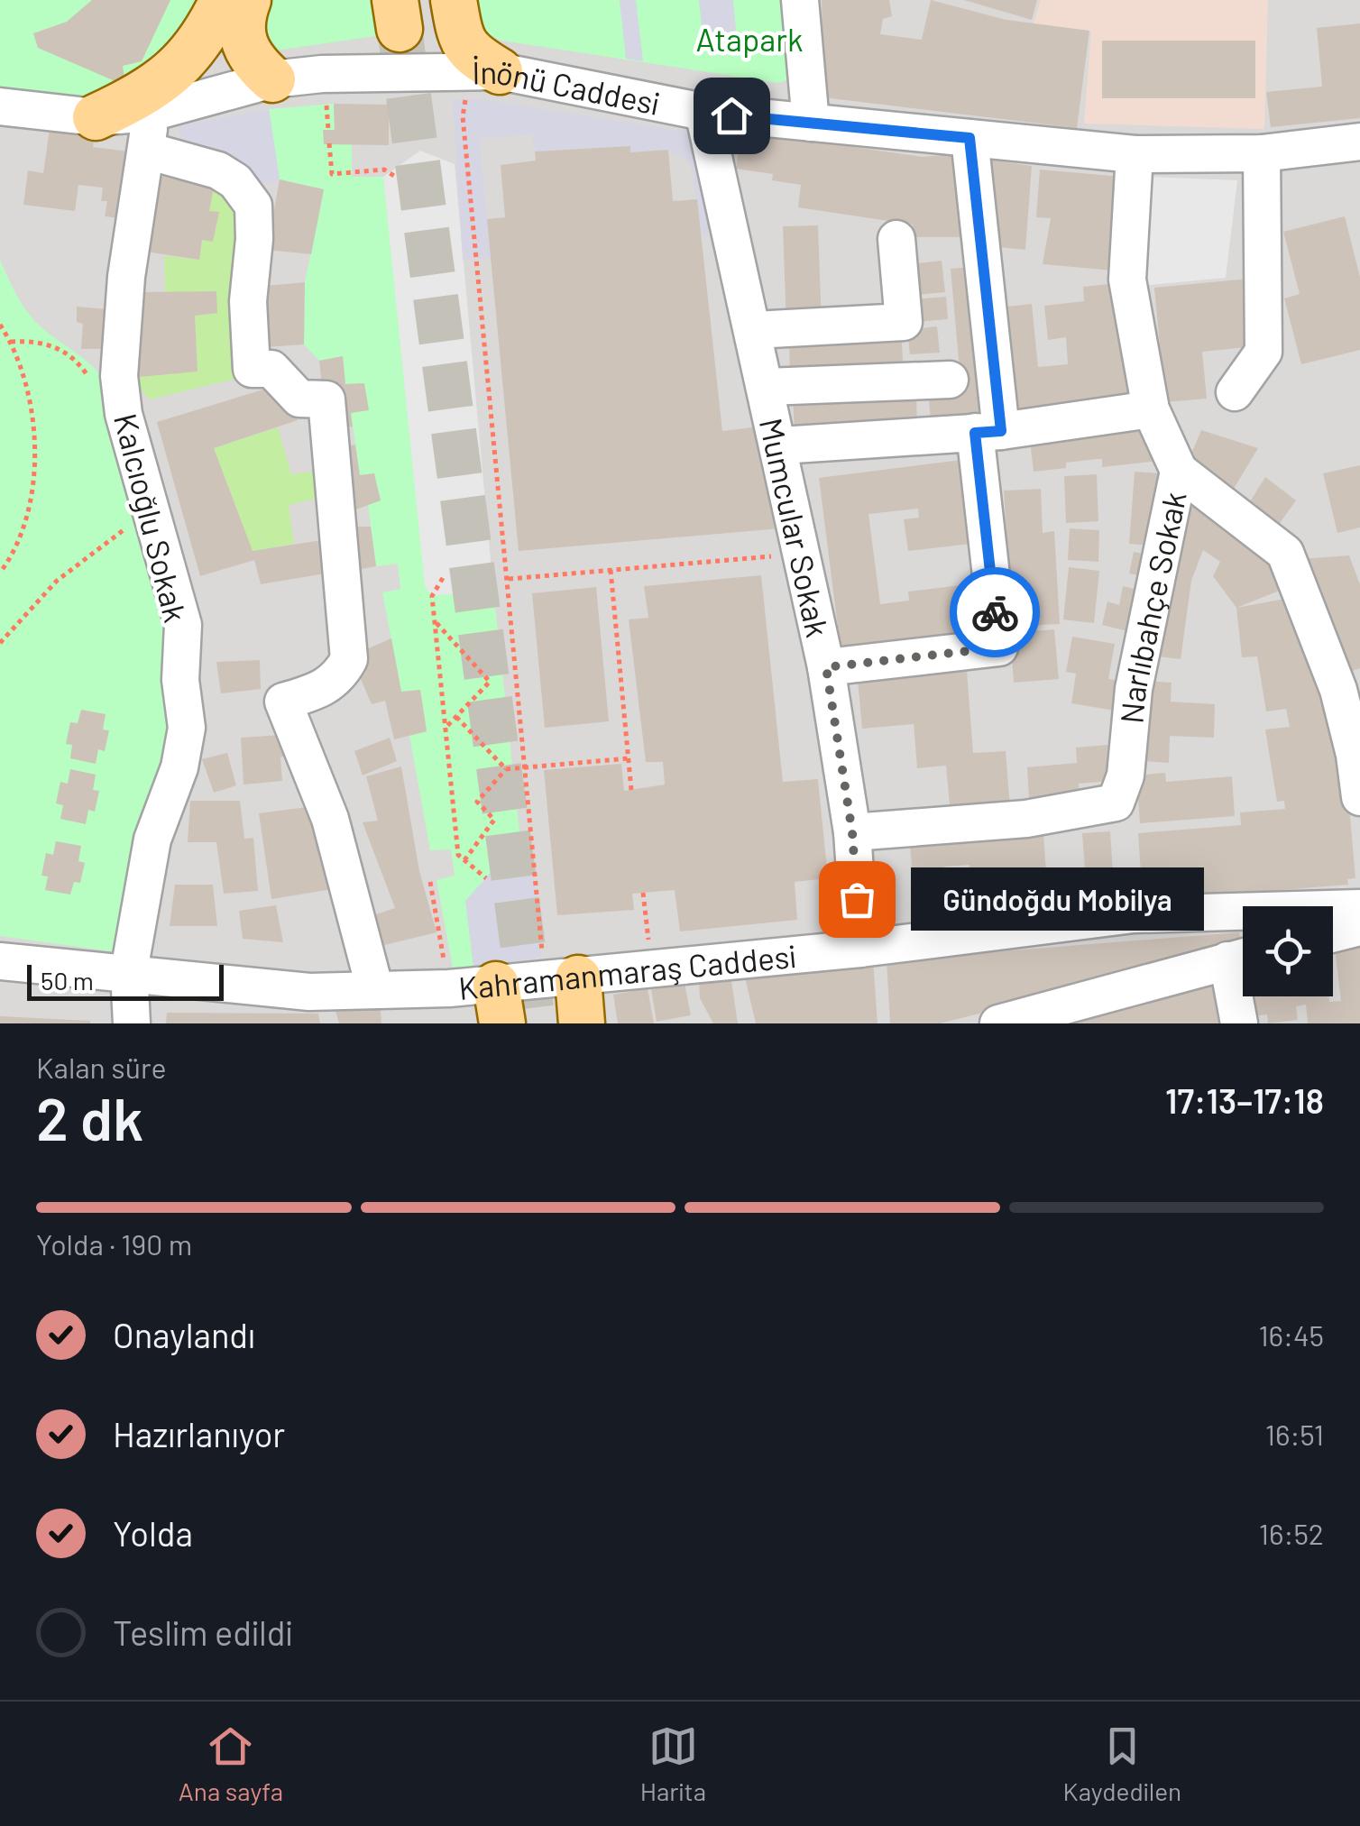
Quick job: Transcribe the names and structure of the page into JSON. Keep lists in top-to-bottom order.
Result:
{
  "streets": {
    "street": [
      "İnönü Caddesi",
      "Kalcıoğlu Sokak",
      "Mumcular Sokak",
      "Narlıbahçe Sokak",
      "Kahramanmaraş Caddesi"
    ]
  },
  "crossings": [
    ["İnönü Caddesi", "Kalcıoğlu Sokak"],
    ["İnönü Caddesi", "Mumcular Sokak"],
    ["İnönü Caddesi", "Narlıbahçe Sokak"],
    ["Kalcıoğlu Sokak", "Kahramanmaraş Caddesi"],
    ["Mumcular Sokak", "Narlıbahçe Sokak"],
    ["Mumcular Sokak", "Kahramanmaraş Caddesi"]
  ],
  "parks": ["Atapark"],
  "places": ["Gündoğdu Mobilya"],
  "scale_bar": "50 m",
  "page": {
    "bubble": "Gündoğdu Mobilya",
    "scale": "50 m",
    "heading": ["2 dk", "Kalan süre", "17:13–17:18"],
    "bar": "Yolda · 190 m",
    "list": [
      ["Onaylandı", "16:45"],
      ["Hazırlanıyor", "16:51"],
      ["Yolda", "16:52"],
      "Teslim edildi"
    ],
    "tabs": ["Ana sayfa", "Harita", "Kaydedilen"]
  }
}
